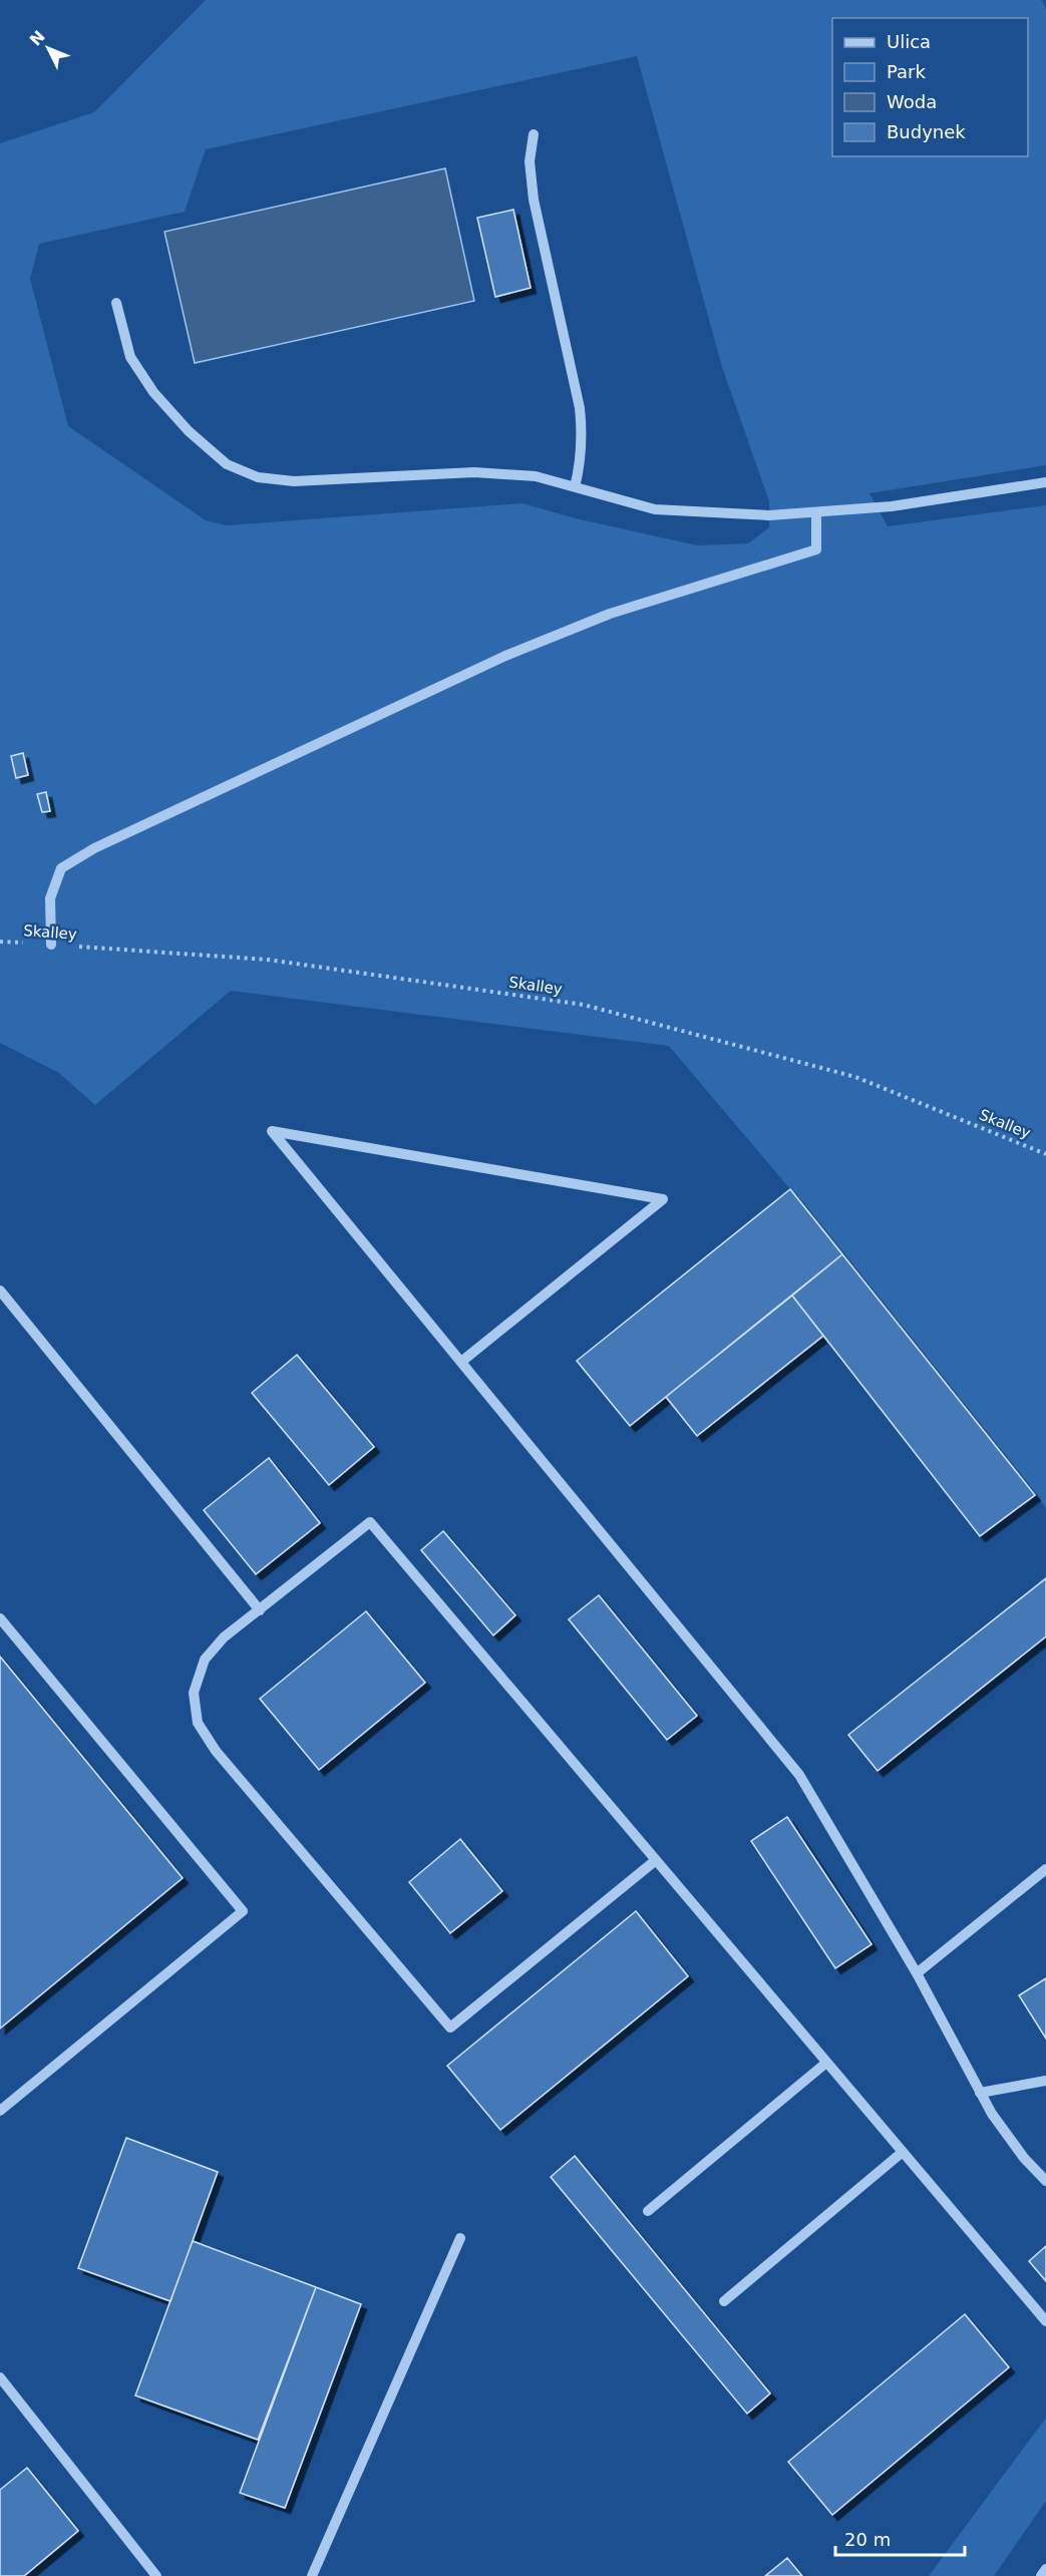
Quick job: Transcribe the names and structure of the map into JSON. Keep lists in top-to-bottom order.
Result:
{
  "streets": {
    "path": ["Skalley"]
  },
  "legend": [
    "Ulica",
    "Park",
    "Woda",
    "Budynek"
  ],
  "scale_bar": "20 m",
  "north": "top left"
}
